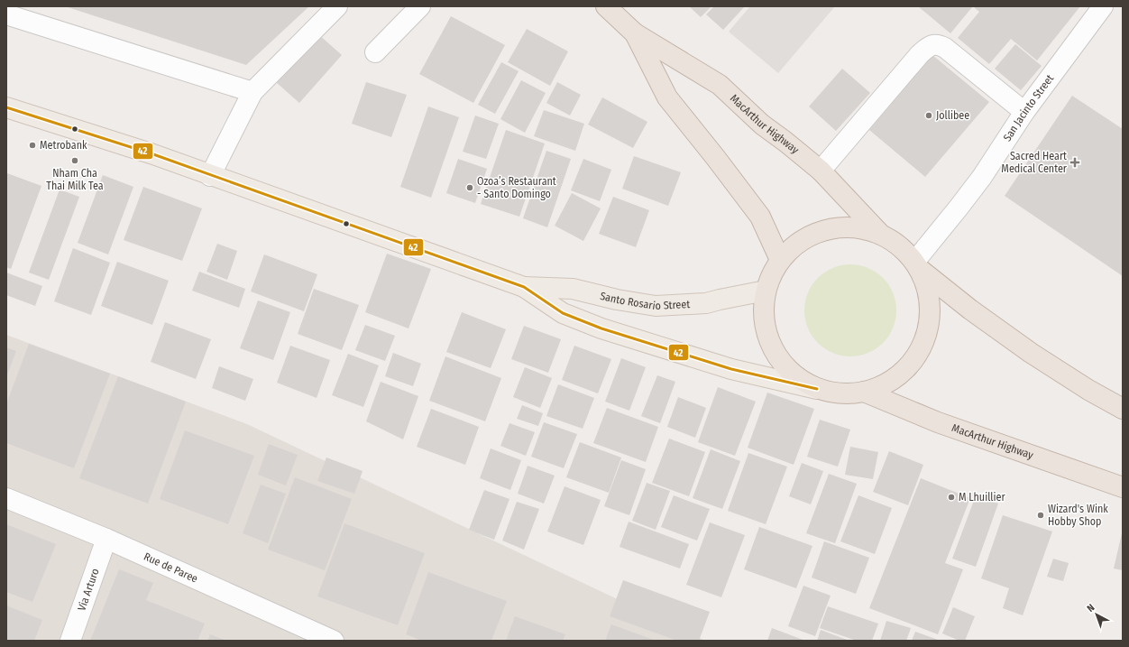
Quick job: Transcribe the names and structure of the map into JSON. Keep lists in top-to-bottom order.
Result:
{
  "streets": {
    "highway": ["MacArthur Highway"],
    "main road": ["Santo Rosario Street"],
    "street": ["San Jacinto Street", "Rue de Paree", "Via Arturo"]
  },
  "crossings": [
    ["Rue de Paree", "Via Arturo"]
  ],
  "places": {
    "other": [
      "Jollibee",
      "Metrobank",
      "Nham Cha Thai Milk Tea",
      "Ozoa’s Restaurant - Santo Domingo",
      "M Lhuillier",
      "Wizard's Wink Hobby Shop"
    ],
    "health": ["Sacred Heart Medical Center"]
  },
  "lines": ["transit line 42"],
  "north": "top left"
}
